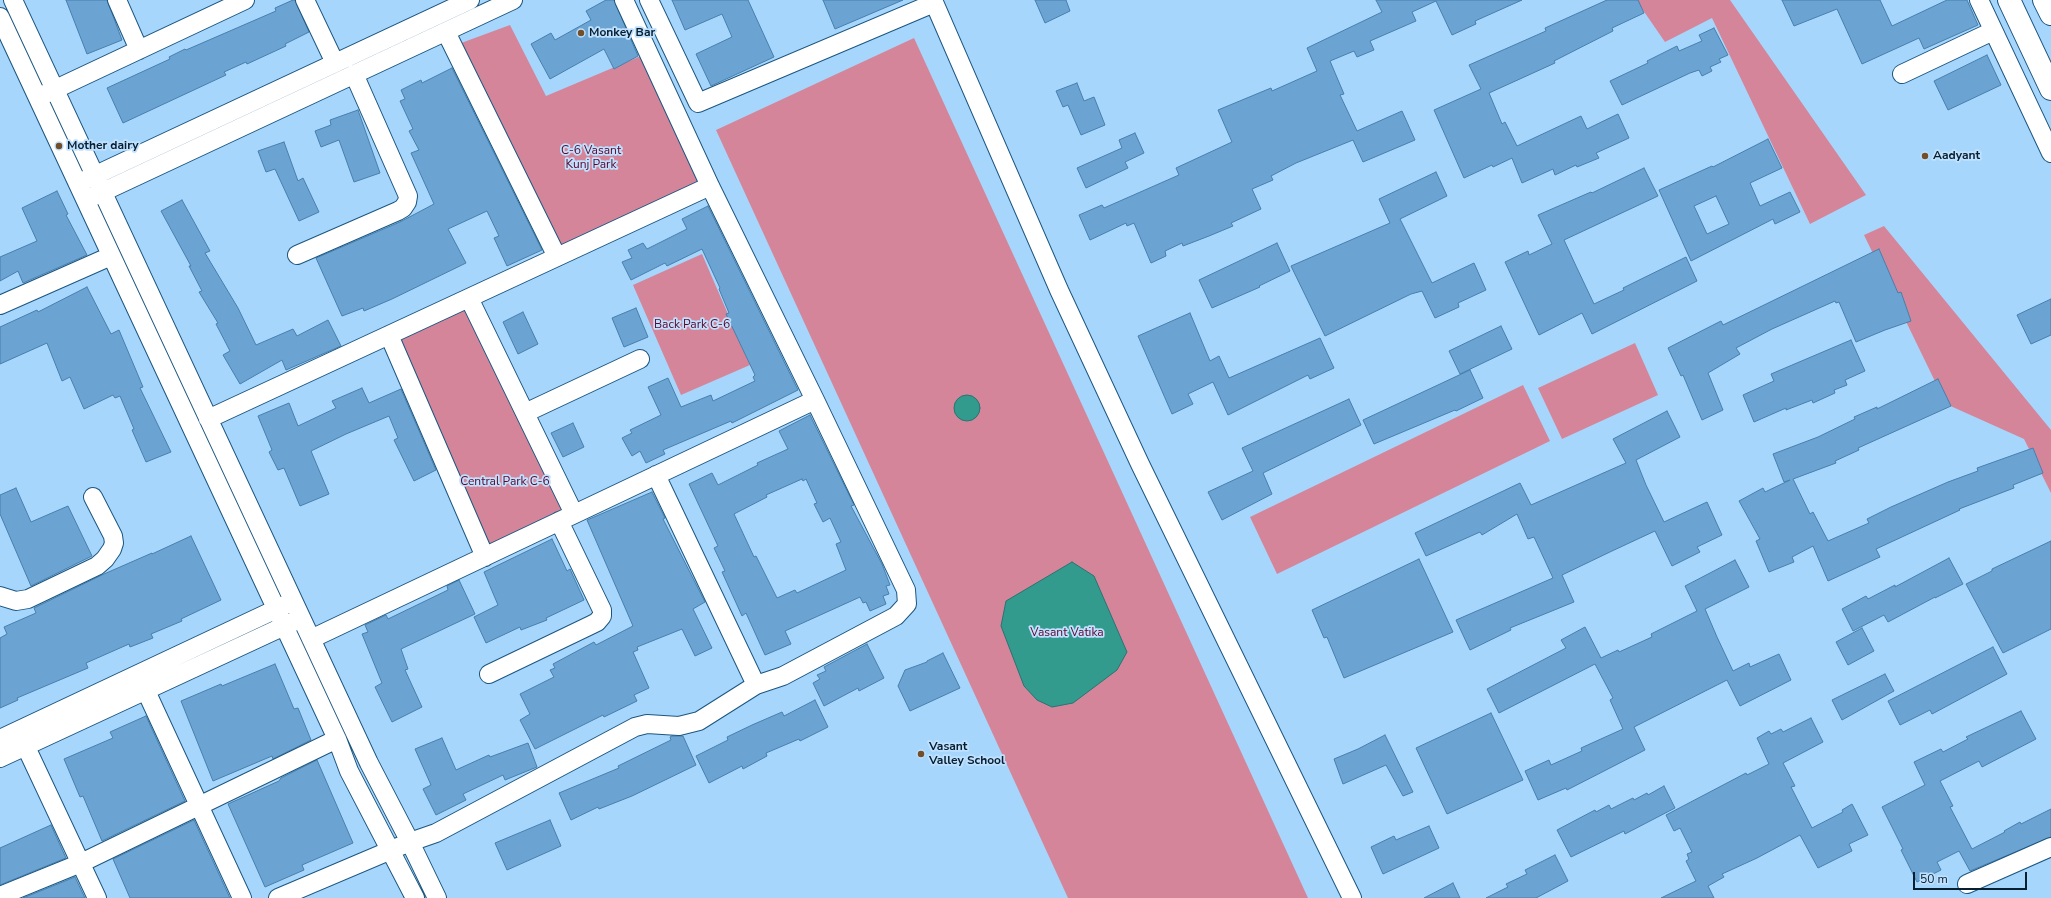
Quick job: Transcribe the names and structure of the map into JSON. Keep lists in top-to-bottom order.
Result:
{
  "parks": [
    "C-6 Vasant Kunj Park",
    "Back Park C-6",
    "Central Park C-6",
    "Vasant Vatika"
  ],
  "places": [
    "Monkey Bar",
    "Mother dairy",
    "Aadyant",
    "Vasant Valley School"
  ],
  "scale_bar": "50 m"
}
